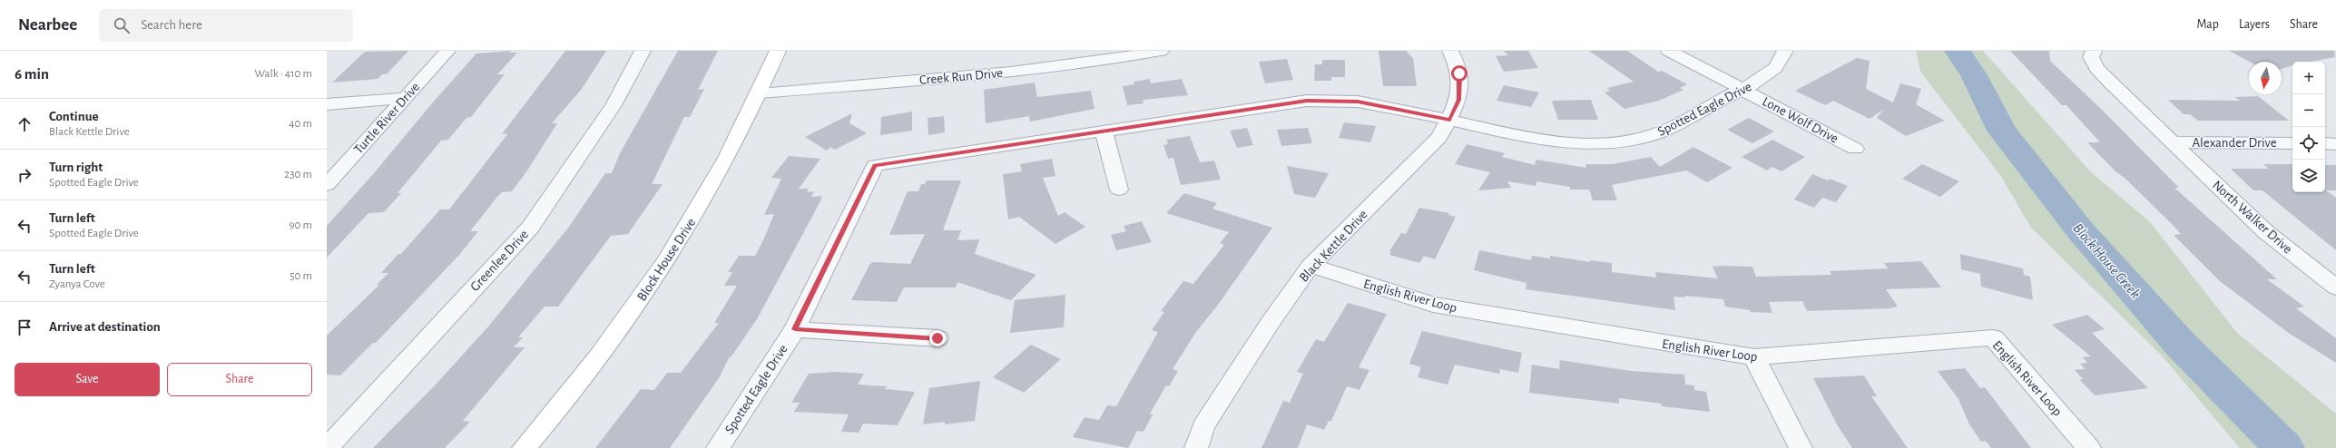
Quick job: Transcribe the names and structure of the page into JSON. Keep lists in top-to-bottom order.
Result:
{
  "streets": {
    "street": [
      "Creek Run Drive",
      "Spotted Eagle Drive",
      "Turtle River Drive",
      "Lone Wolf Drive",
      "Alexander Drive",
      "North Walker Drive",
      "Black Kettle Drive",
      "Block House Drive",
      "Greenlee Drive",
      "English River Loop"
    ]
  },
  "crossings": [
    ["Creek Run Drive", "Block House Drive"],
    ["Spotted Eagle Drive", "Lone Wolf Drive"],
    ["Spotted Eagle Drive", "Black Kettle Drive"],
    ["Alexander Drive", "North Walker Drive"],
    ["Black Kettle Drive", "English River Loop"]
  ],
  "water": ["Block House Creek"],
  "north": "bottom",
  "page": {
    "header": "Nearbee",
    "search": "Search here",
    "nav": ["Map", "Layers", "Share"],
    "heading": ["6 min", "Walk · 410 m"],
    "map_buttons": ["+", "−"],
    "list": [
      ["Continue", "Black Kettle Drive", "40 m"],
      ["Turn right", "Spotted Eagle Drive", "230 m"],
      ["Turn left", "Spotted Eagle Drive", "90 m"],
      ["Turn left", "Zyanya Cove", "50 m"],
      "Arrive at destination"
    ],
    "buttons": ["Save", "Share"]
  }
}
